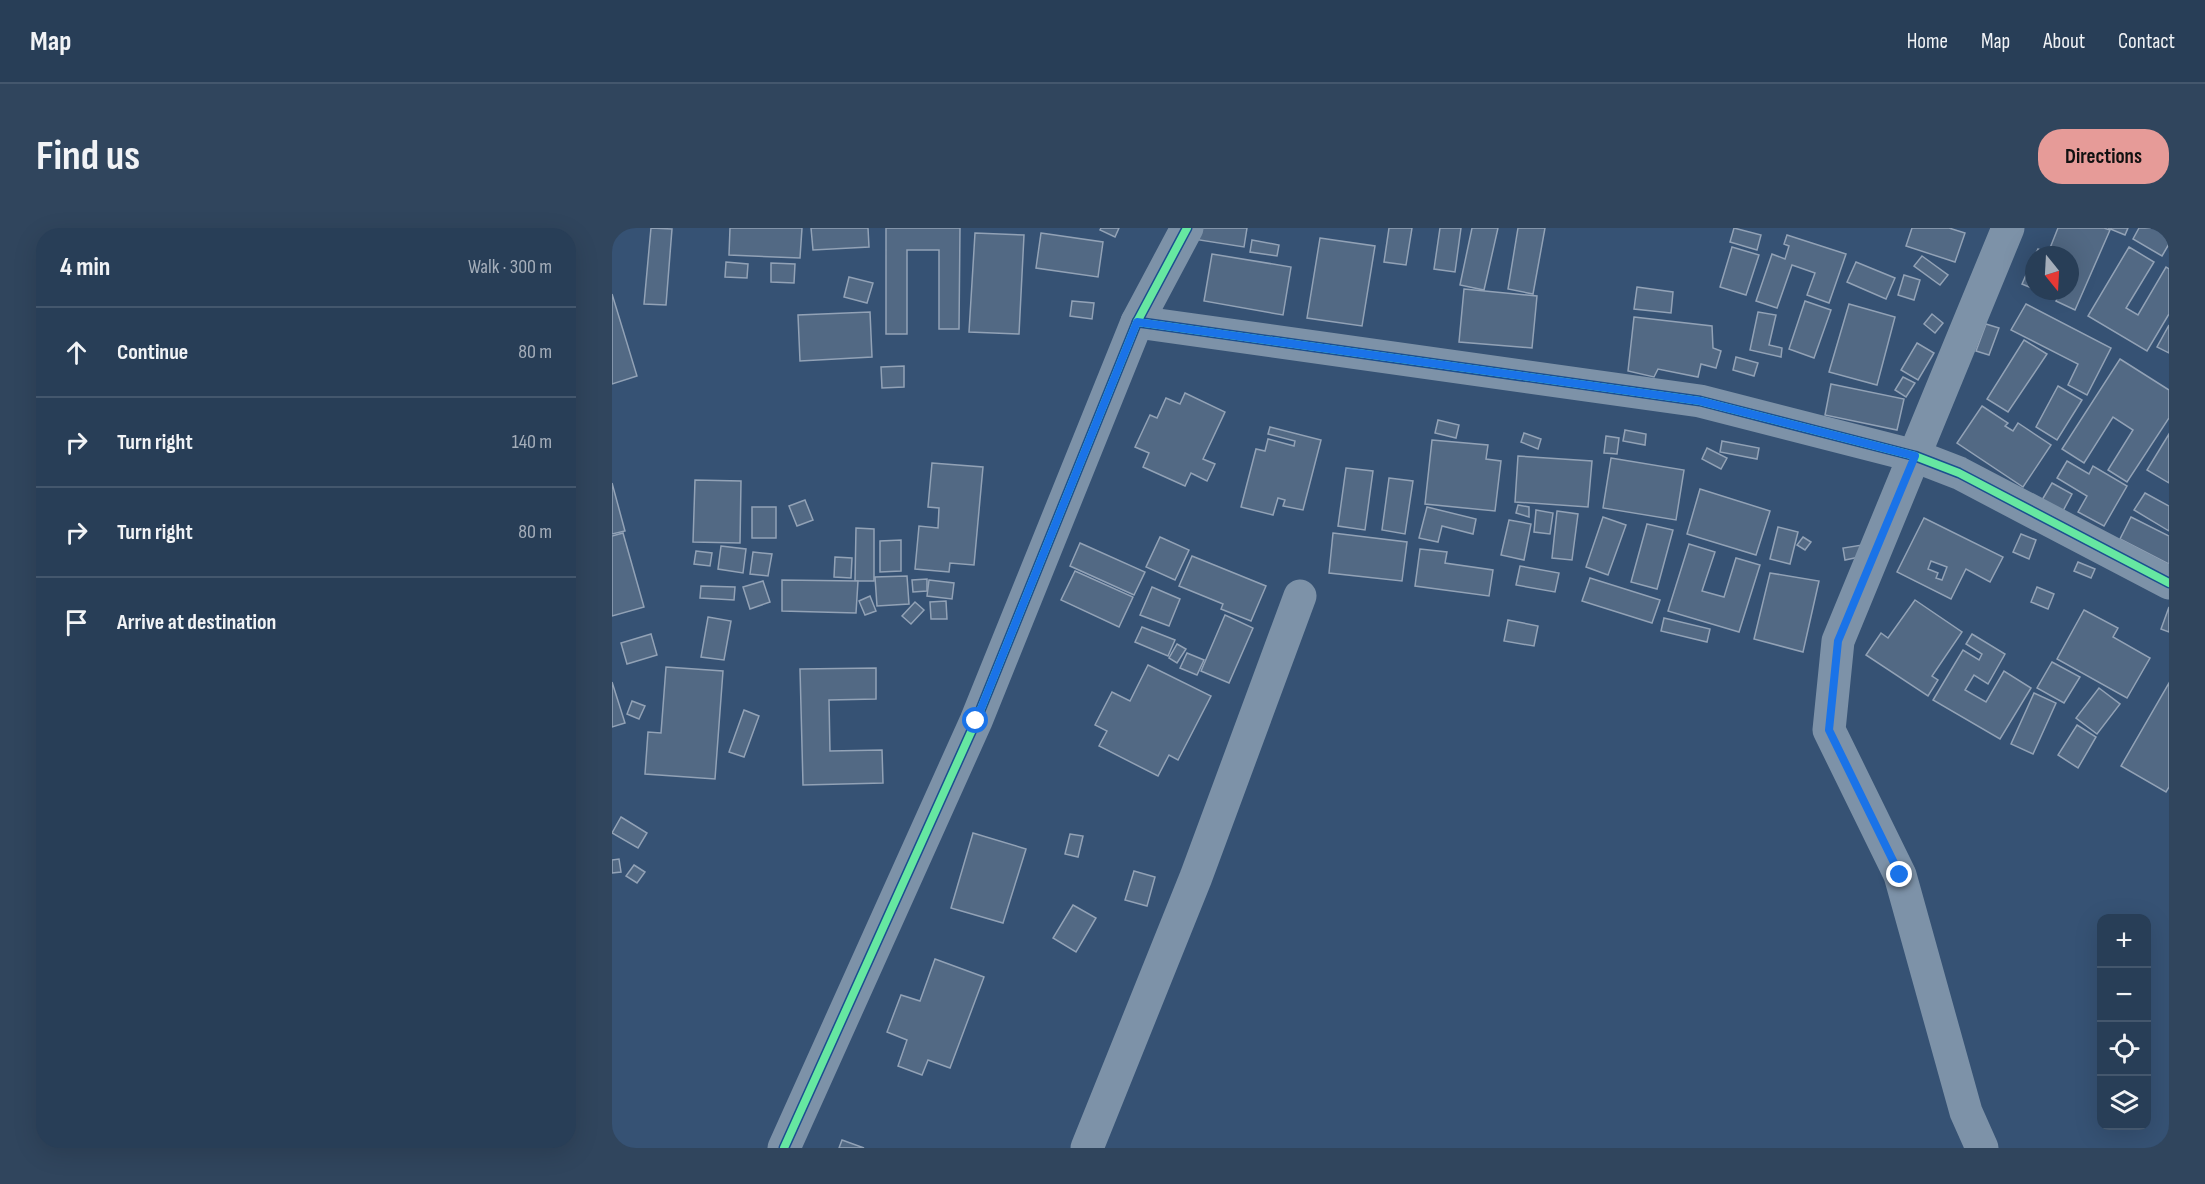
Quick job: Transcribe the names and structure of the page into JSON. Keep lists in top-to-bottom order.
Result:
{
  "north": "bottom",
  "page": {
    "header": "Map",
    "nav": [
      "Home",
      "Map",
      "About",
      "Contact"
    ],
    "buttons": "Directions",
    "title": "Find us",
    "heading": ["4 min", "Walk · 300 m"],
    "list": [
      ["Continue", "80 m"],
      ["Turn right", "140 m"],
      ["Turn right", "80 m"],
      "Arrive at destination"
    ],
    "map_buttons": ["+", "−"]
  }
}
